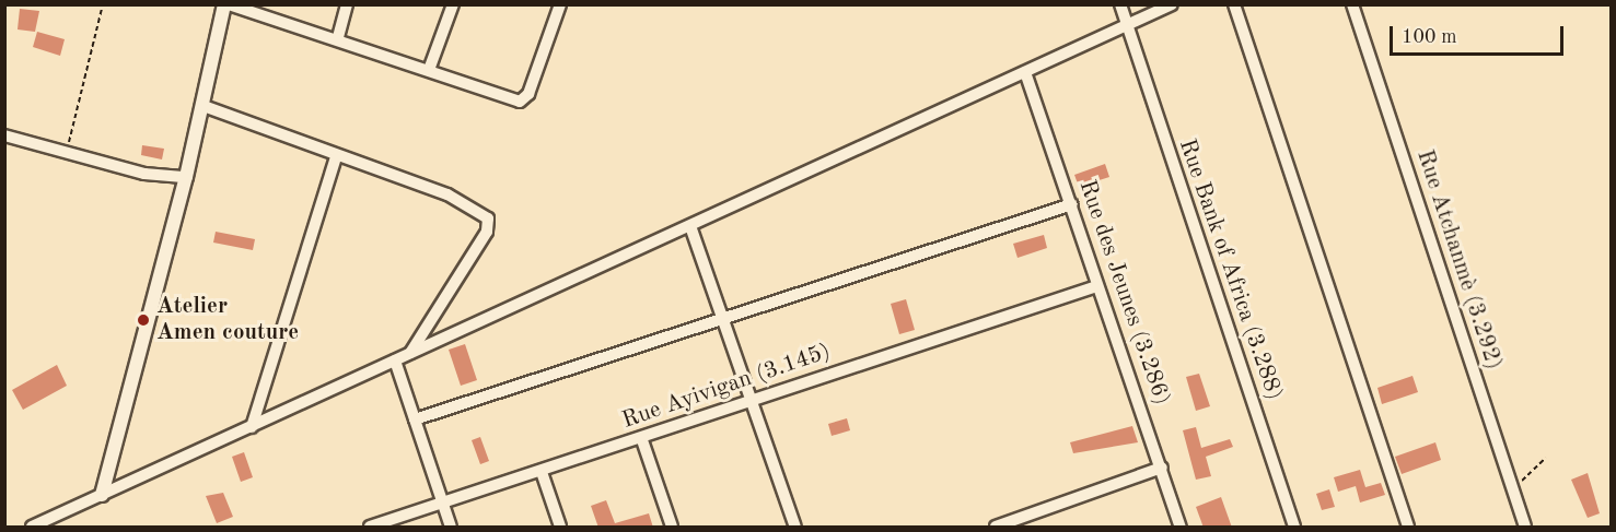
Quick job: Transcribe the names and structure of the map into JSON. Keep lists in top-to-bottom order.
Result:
{
  "streets": {
    "street": [
      "Rue Atchanmè (3.292)",
      "Rue Bank of Africa (3.288)",
      "Rue des Jeunes (3.286)",
      "Rue Ayivigan (3.145)"
    ]
  },
  "crossings": [
    ["Rue des Jeunes (3.286)", "Rue Ayivigan (3.145)"]
  ],
  "places": ["Atelier Amen couture"],
  "scale_bar": "100 m"
}
